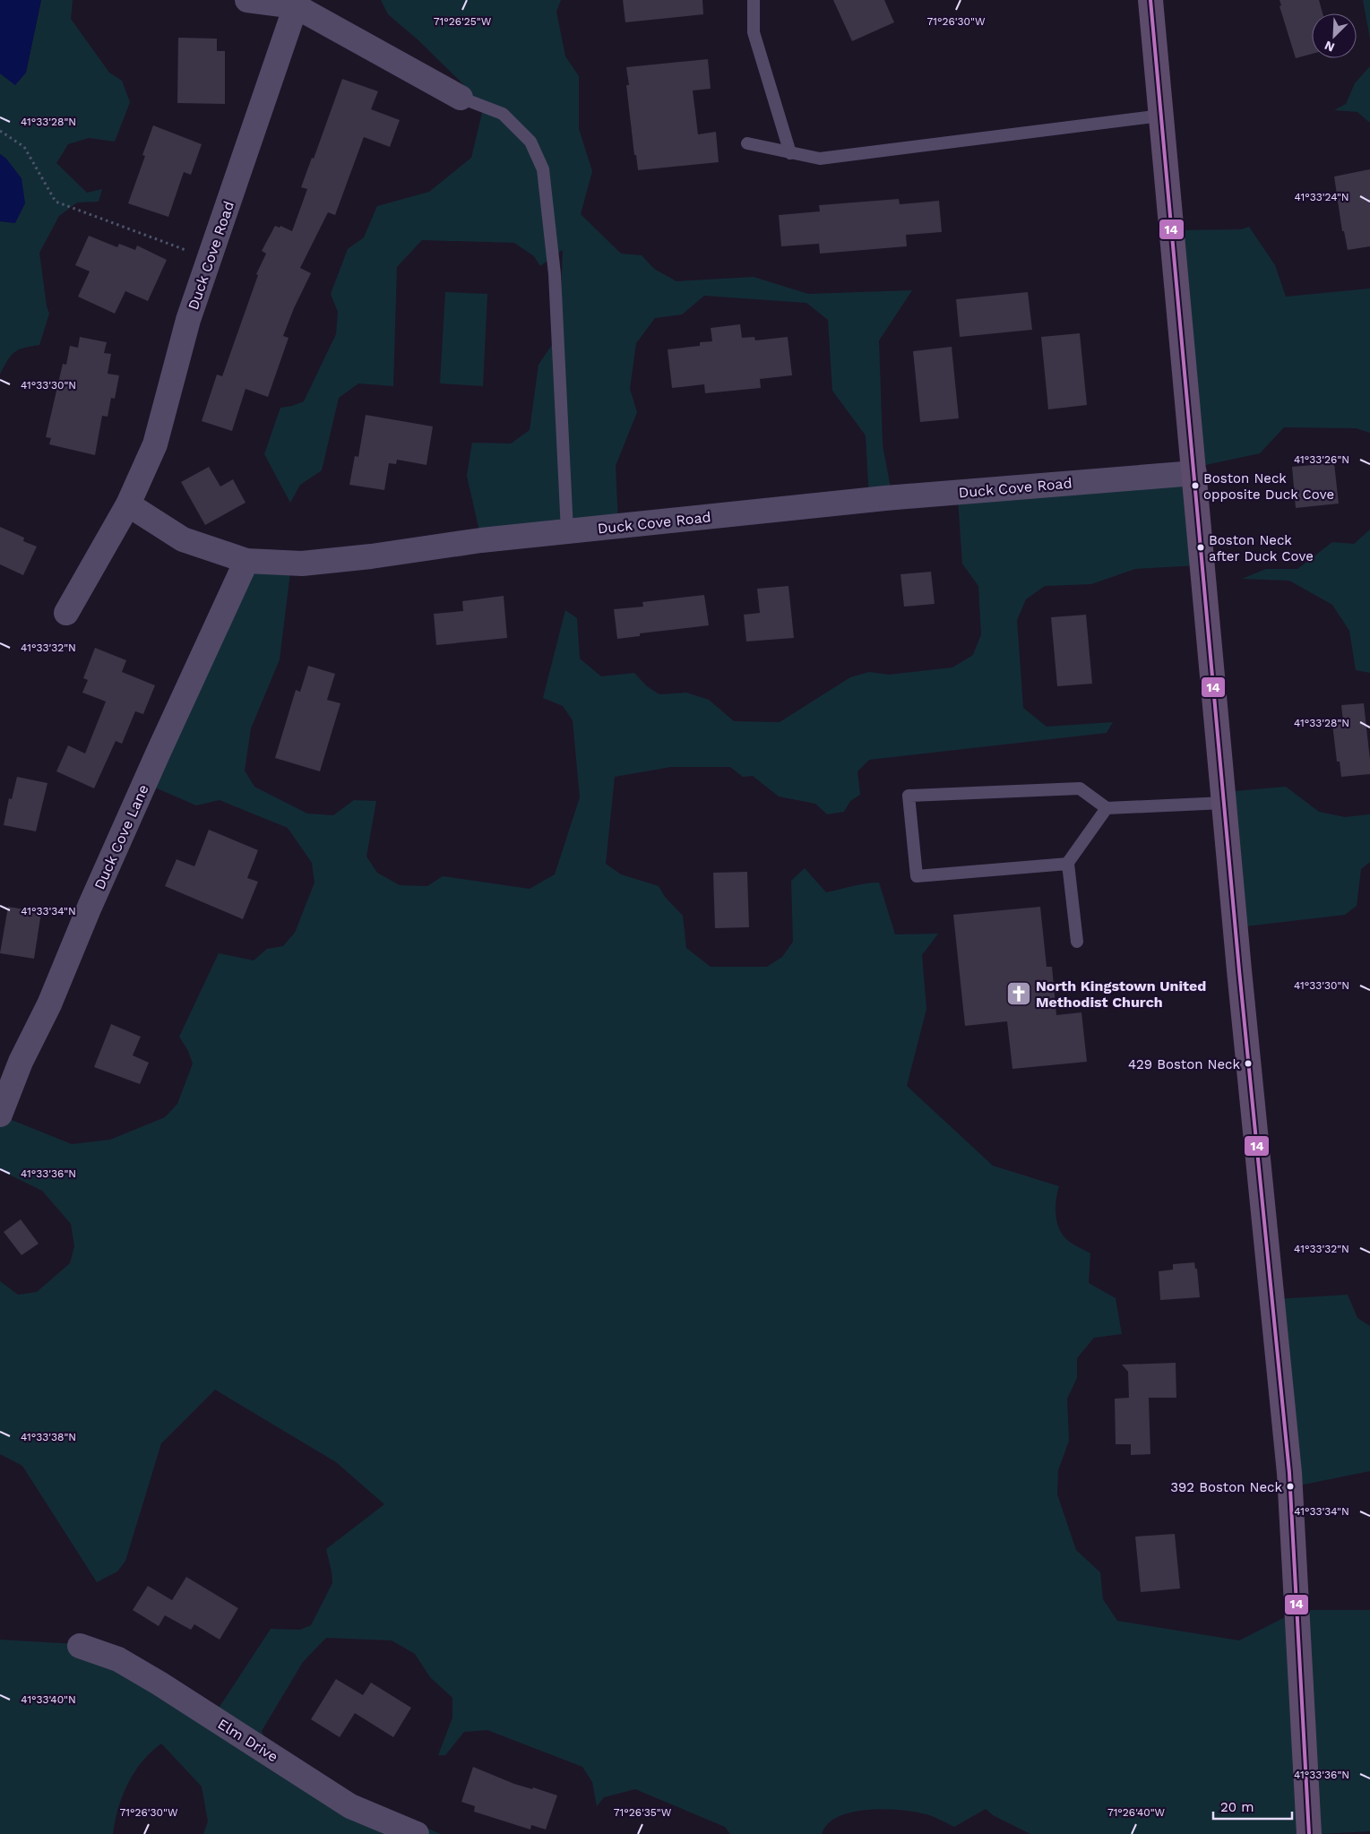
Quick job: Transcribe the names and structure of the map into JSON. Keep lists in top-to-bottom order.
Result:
{
  "streets": {
    "street": ["Duck Cove Road", "Duck Cove Lane", "Elm Drive"]
  },
  "crossings": [
    ["Duck Cove Road", "Duck Cove Lane"]
  ],
  "places": {
    "other": [
      "Boston Neck opposite Duck Cove",
      "Boston Neck after Duck Cove",
      "429 Boston Neck",
      "392 Boston Neck"
    ],
    "church": ["North Kingstown United Methodist Church"]
  },
  "lines": ["transit line 14"],
  "scale_bar": "20 m",
  "north": "bottom left",
  "coordinates": [
    "71°26'30\"W",
    "71°26'25\"W",
    "41°33'28\"N",
    "41°33'24\"N",
    "41°33'30\"N",
    "41°33'26\"N",
    "41°33'32\"N",
    "41°33'34\"N",
    "41°33'36\"N",
    "41°33'38\"N",
    "41°33'40\"N",
    "71°26'35\"W",
    "71°26'40\"W"
  ]
}
